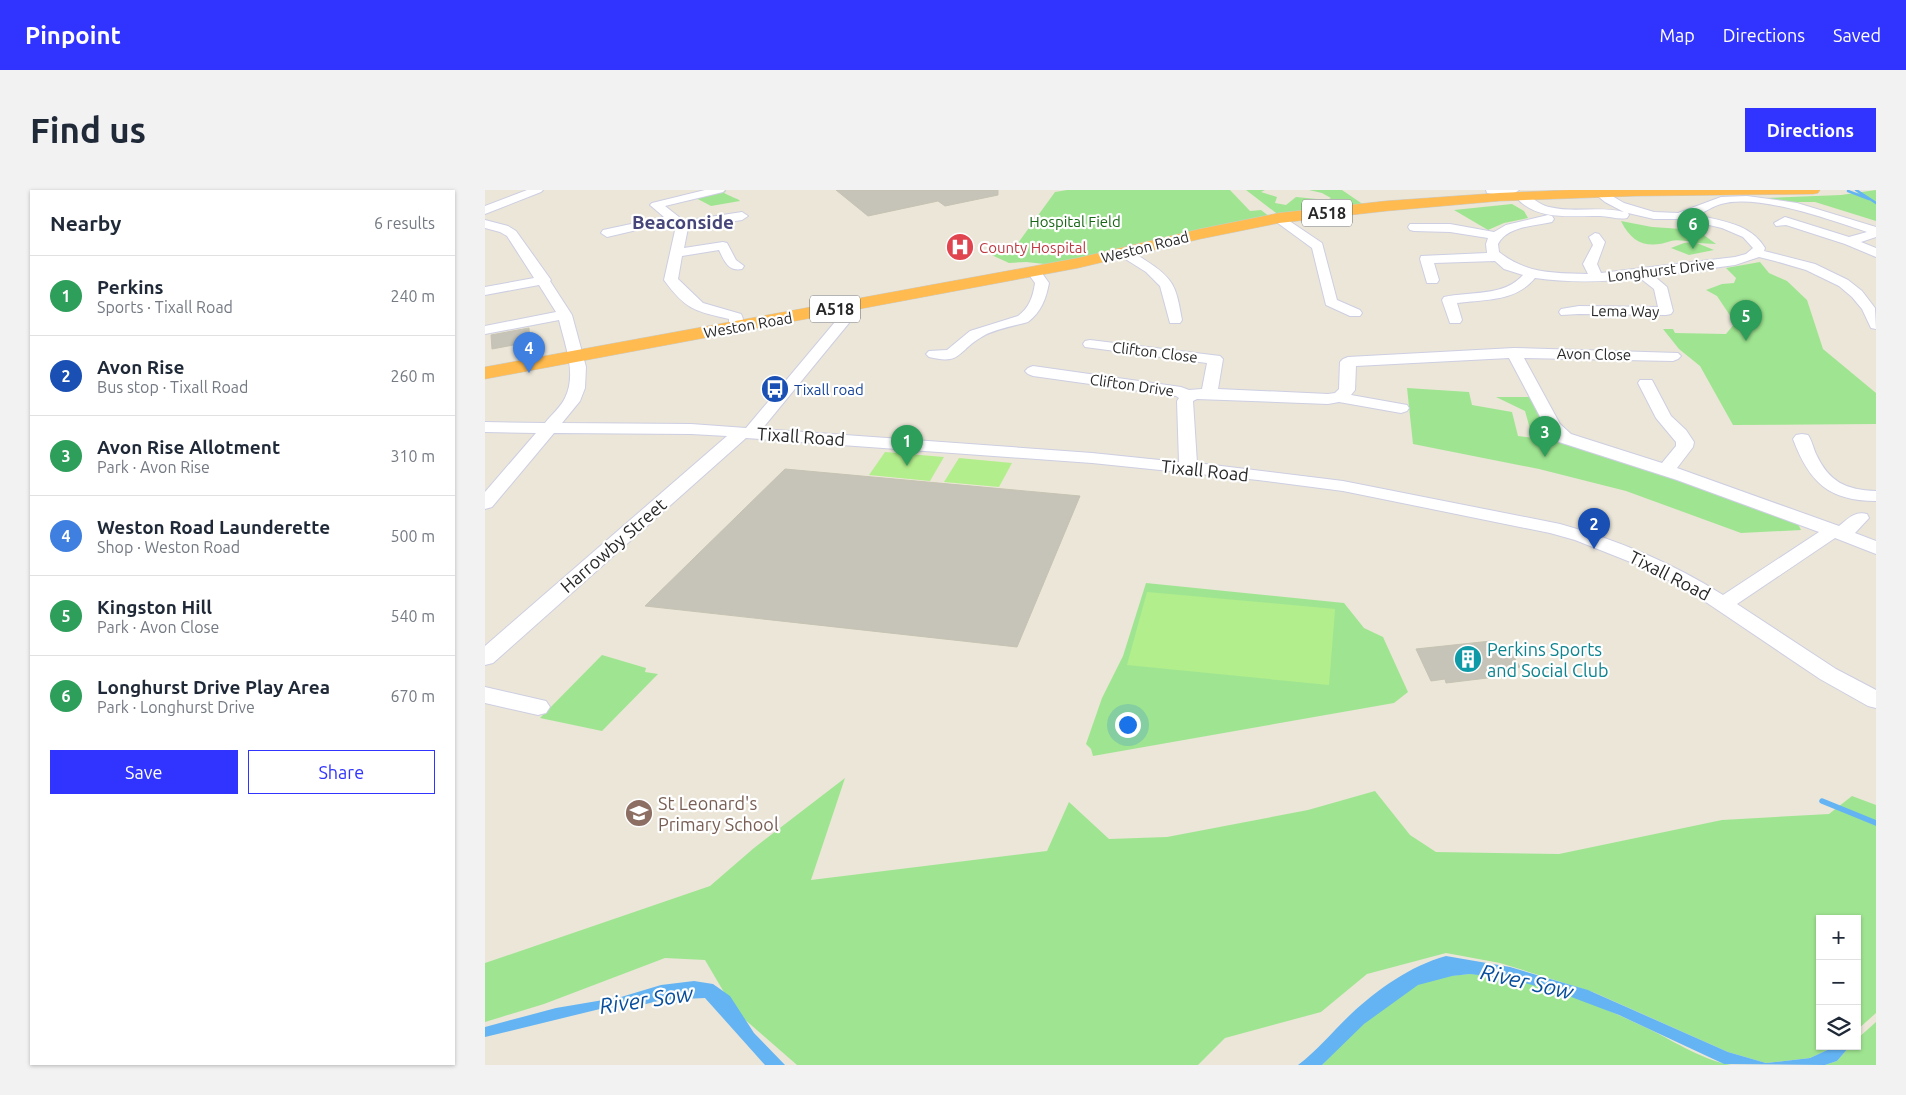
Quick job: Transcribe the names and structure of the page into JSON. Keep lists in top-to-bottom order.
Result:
{
  "streets": {
    "highway": ["A518", "Weston Road"],
    "street": [
      "Longhurst Drive",
      "Lema Way",
      "Clifton Close",
      "Avon Close",
      "Clifton Drive",
      "Tixall Road",
      "Harrowby Street"
    ]
  },
  "crossings": [
    ["Weston Road", "Harrowby Street"],
    ["Longhurst Drive", "Lema Way"],
    ["Clifton Drive", "Tixall Road"],
    ["Tixall Road", "Harrowby Street"]
  ],
  "districts": ["Beaconside"],
  "water": ["River Sow"],
  "parks": ["Hospital Field"],
  "places": {
    "hospital": ["County Hospital"],
    "bus stop": ["Tixall road"],
    "building": ["Perkins Sports and Social Club"],
    "school or university": ["St Leonard's Primary School"]
  },
  "page": {
    "header": "Pinpoint",
    "nav": ["Map", "Directions", "Saved"],
    "buttons": [
      "Directions",
      ["Save", "Share"]
    ],
    "title": "Find us",
    "heading": ["Nearby", "6 results"],
    "pins": [
      "6",
      "5",
      "4",
      "3",
      "1",
      "2"
    ],
    "list": [
      {
        "mark": "1",
        "name": "Perkins",
        "note": "Sports · Tixall Road",
        "value": "240 m"
      },
      {
        "mark": "2",
        "name": "Avon Rise",
        "note": "Bus stop · Tixall Road",
        "value": "260 m"
      },
      {
        "mark": "3",
        "name": "Avon Rise Allotment",
        "note": "Park · Avon Rise",
        "value": "310 m"
      },
      {
        "mark": "4",
        "name": "Weston Road Launderette",
        "note": "Shop · Weston Road",
        "value": "500 m"
      },
      {
        "mark": "5",
        "name": "Kingston Hill",
        "note": "Park · Avon Close",
        "value": "540 m"
      },
      {
        "mark": "6",
        "name": "Longhurst Drive Play Area",
        "note": "Park · Longhurst Drive",
        "value": "670 m"
      }
    ],
    "map_buttons": ["+", "−"]
  }
}
